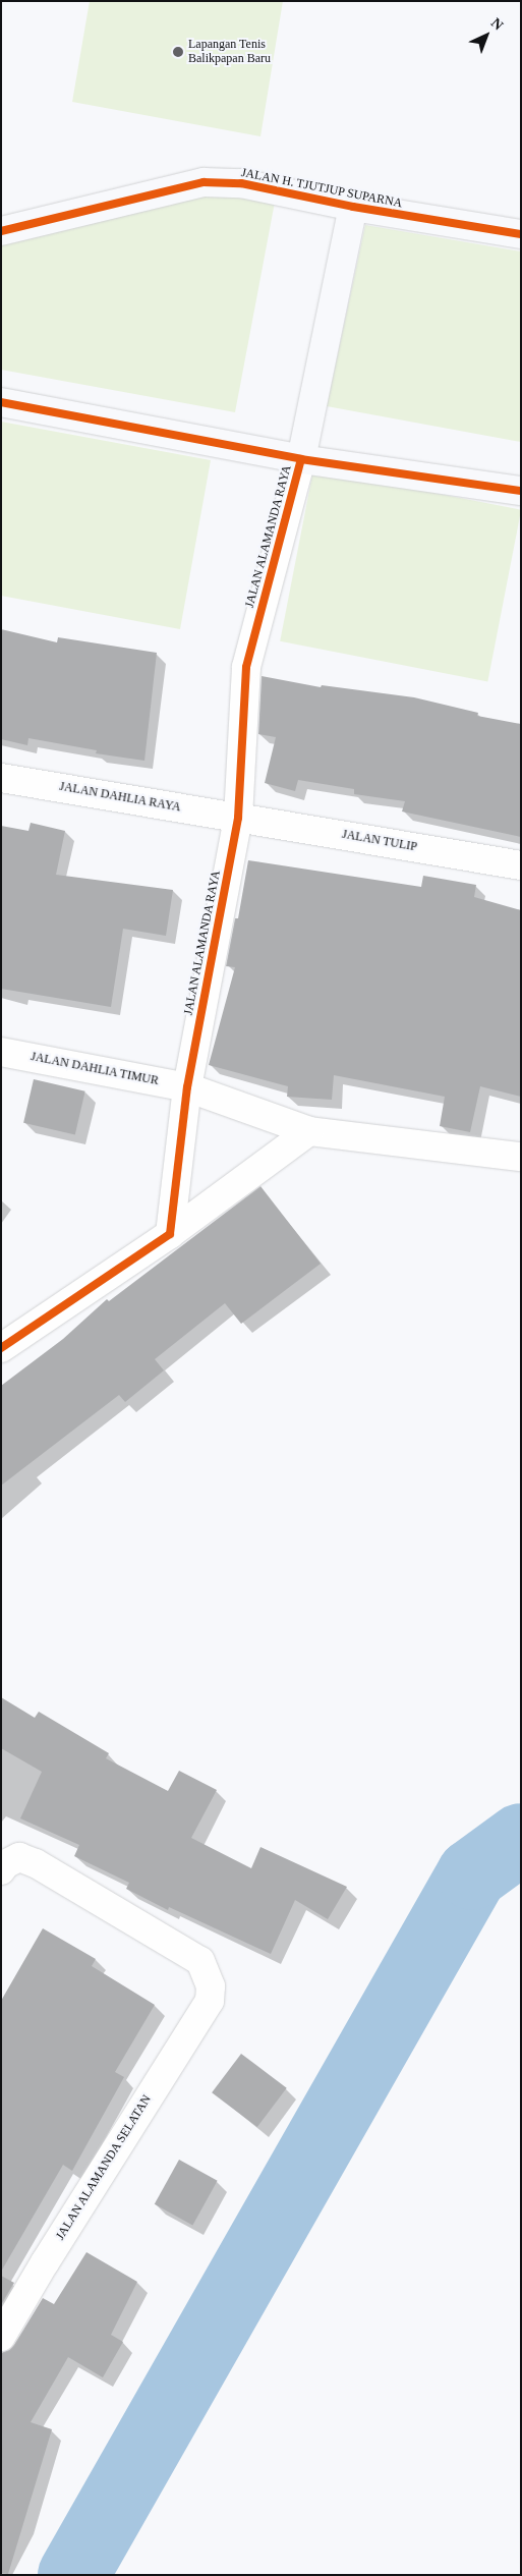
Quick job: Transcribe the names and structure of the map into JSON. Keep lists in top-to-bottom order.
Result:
{
  "streets": {
    "main road": ["JALAN H. TJUTJUP SUPARNA"],
    "street": [
      "JALAN ALAMANDA RAYA",
      "JALAN DAHLIA RAYA",
      "JALAN TULIP",
      "JALAN DAHLIA TIMUR",
      "JALAN ALAMANDA SELATAN"
    ]
  },
  "crossings": [
    ["JALAN ALAMANDA RAYA", "JALAN DAHLIA RAYA"],
    ["JALAN ALAMANDA RAYA", "JALAN TULIP"],
    ["JALAN ALAMANDA RAYA", "JALAN DAHLIA TIMUR"],
    ["JALAN DAHLIA RAYA", "JALAN TULIP"]
  ],
  "places": ["Lapangan Tenis Balikpapan Baru"],
  "north": "top right"
}
